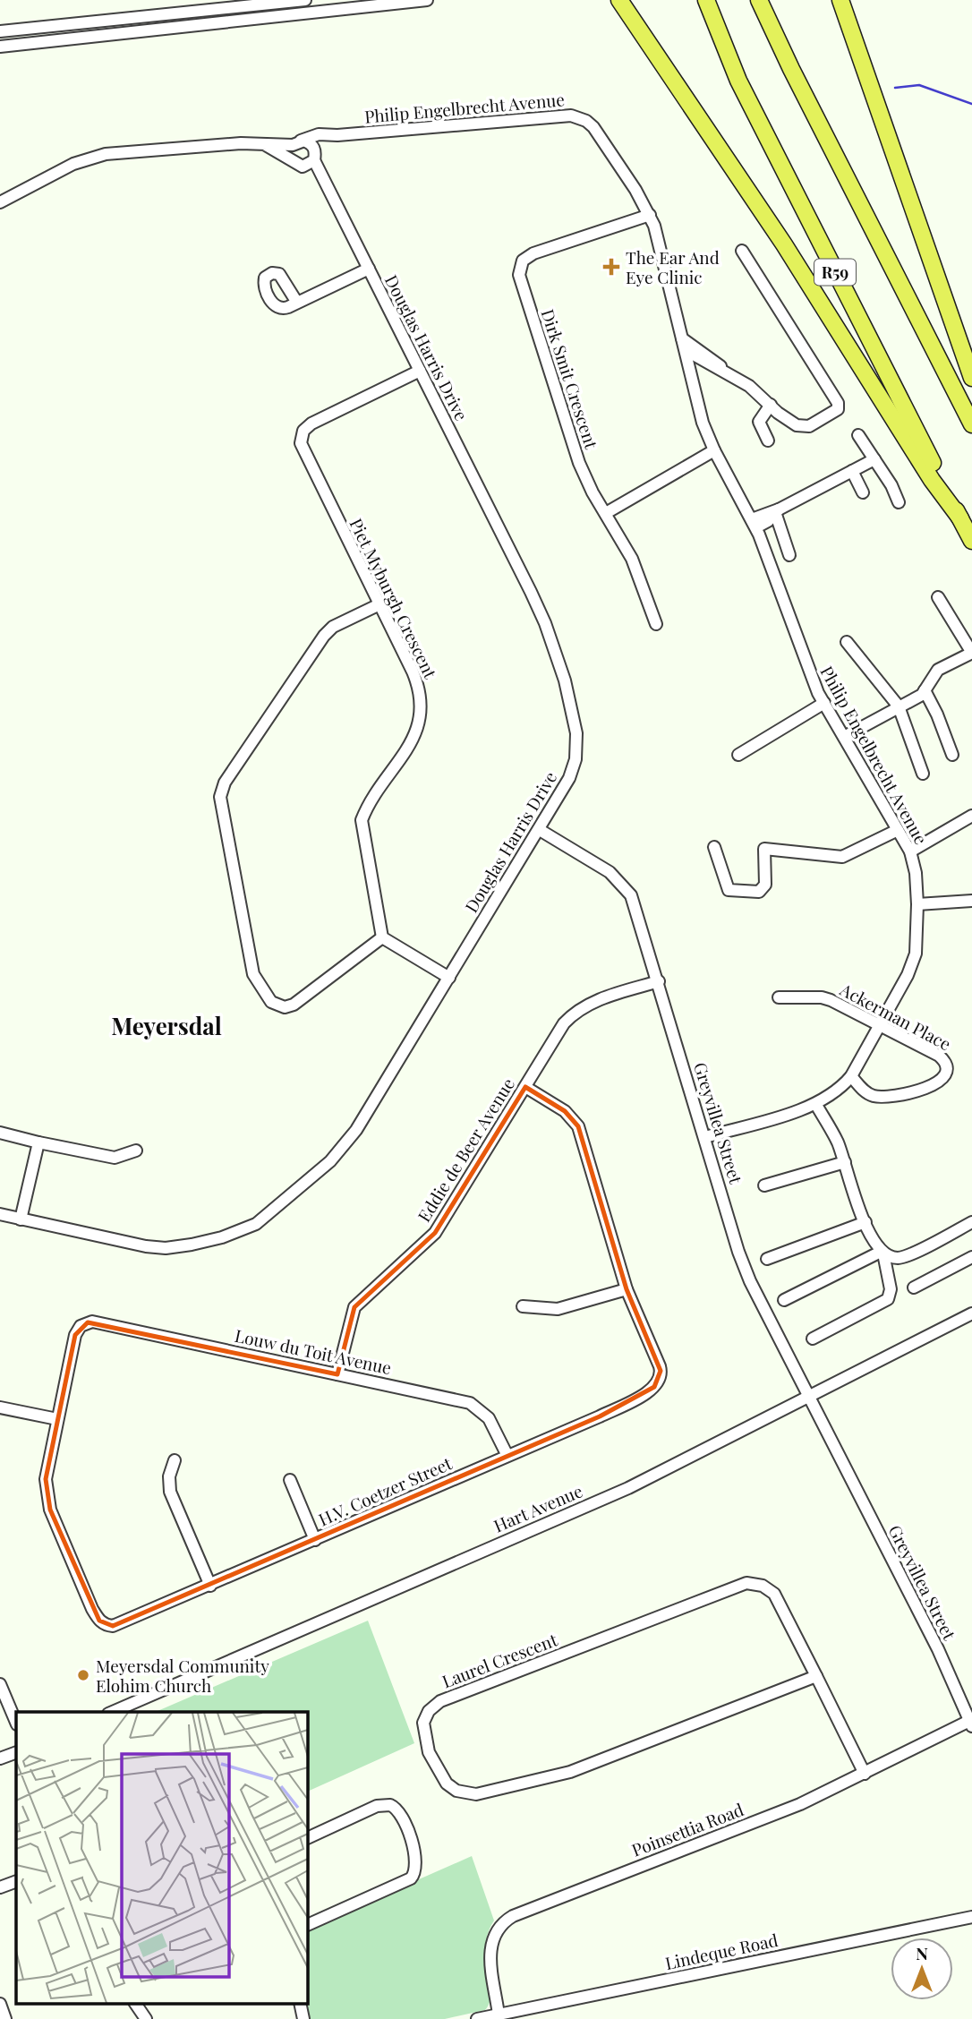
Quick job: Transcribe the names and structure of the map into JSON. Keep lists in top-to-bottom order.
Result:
{
  "streets": {
    "highway": ["R59"],
    "street": [
      "Philip Engelbrecht Avenue",
      "Douglas Harris Drive",
      "Dirk Smit Crescent",
      "Piet Myburgh Crescent",
      "Ackerman Place",
      "Greyvillea Street",
      "Eddie de Beer Avenue",
      "Louw du Toit Avenue",
      "H.V. Coetzer Street",
      "Hart Avenue",
      "Laurel Crescent",
      "Poinsettia Road",
      "Lindeque Road"
    ]
  },
  "crossings": [
    ["Philip Engelbrecht Avenue", "Douglas Harris Drive"],
    ["Philip Engelbrecht Avenue", "Dirk Smit Crescent"],
    ["Philip Engelbrecht Avenue", "Ackerman Place"],
    ["Philip Engelbrecht Avenue", "Greyvillea Street"],
    ["Douglas Harris Drive", "Piet Myburgh Crescent"],
    ["Douglas Harris Drive", "Greyvillea Street"],
    ["Greyvillea Street", "Eddie de Beer Avenue"],
    ["Greyvillea Street", "Hart Avenue"],
    ["Greyvillea Street", "Poinsettia Road"],
    ["Eddie de Beer Avenue", "Louw du Toit Avenue"],
    ["Eddie de Beer Avenue", "H.V. Coetzer Street"],
    ["Louw du Toit Avenue", "H.V. Coetzer Street"],
    ["Poinsettia Road", "Lindeque Road"]
  ],
  "districts": ["Meyersdal"],
  "places": {
    "health": ["The Ear And Eye Clinic"],
    "other": ["Meyersdal Community Elohim Church"]
  },
  "north": "top"
}
